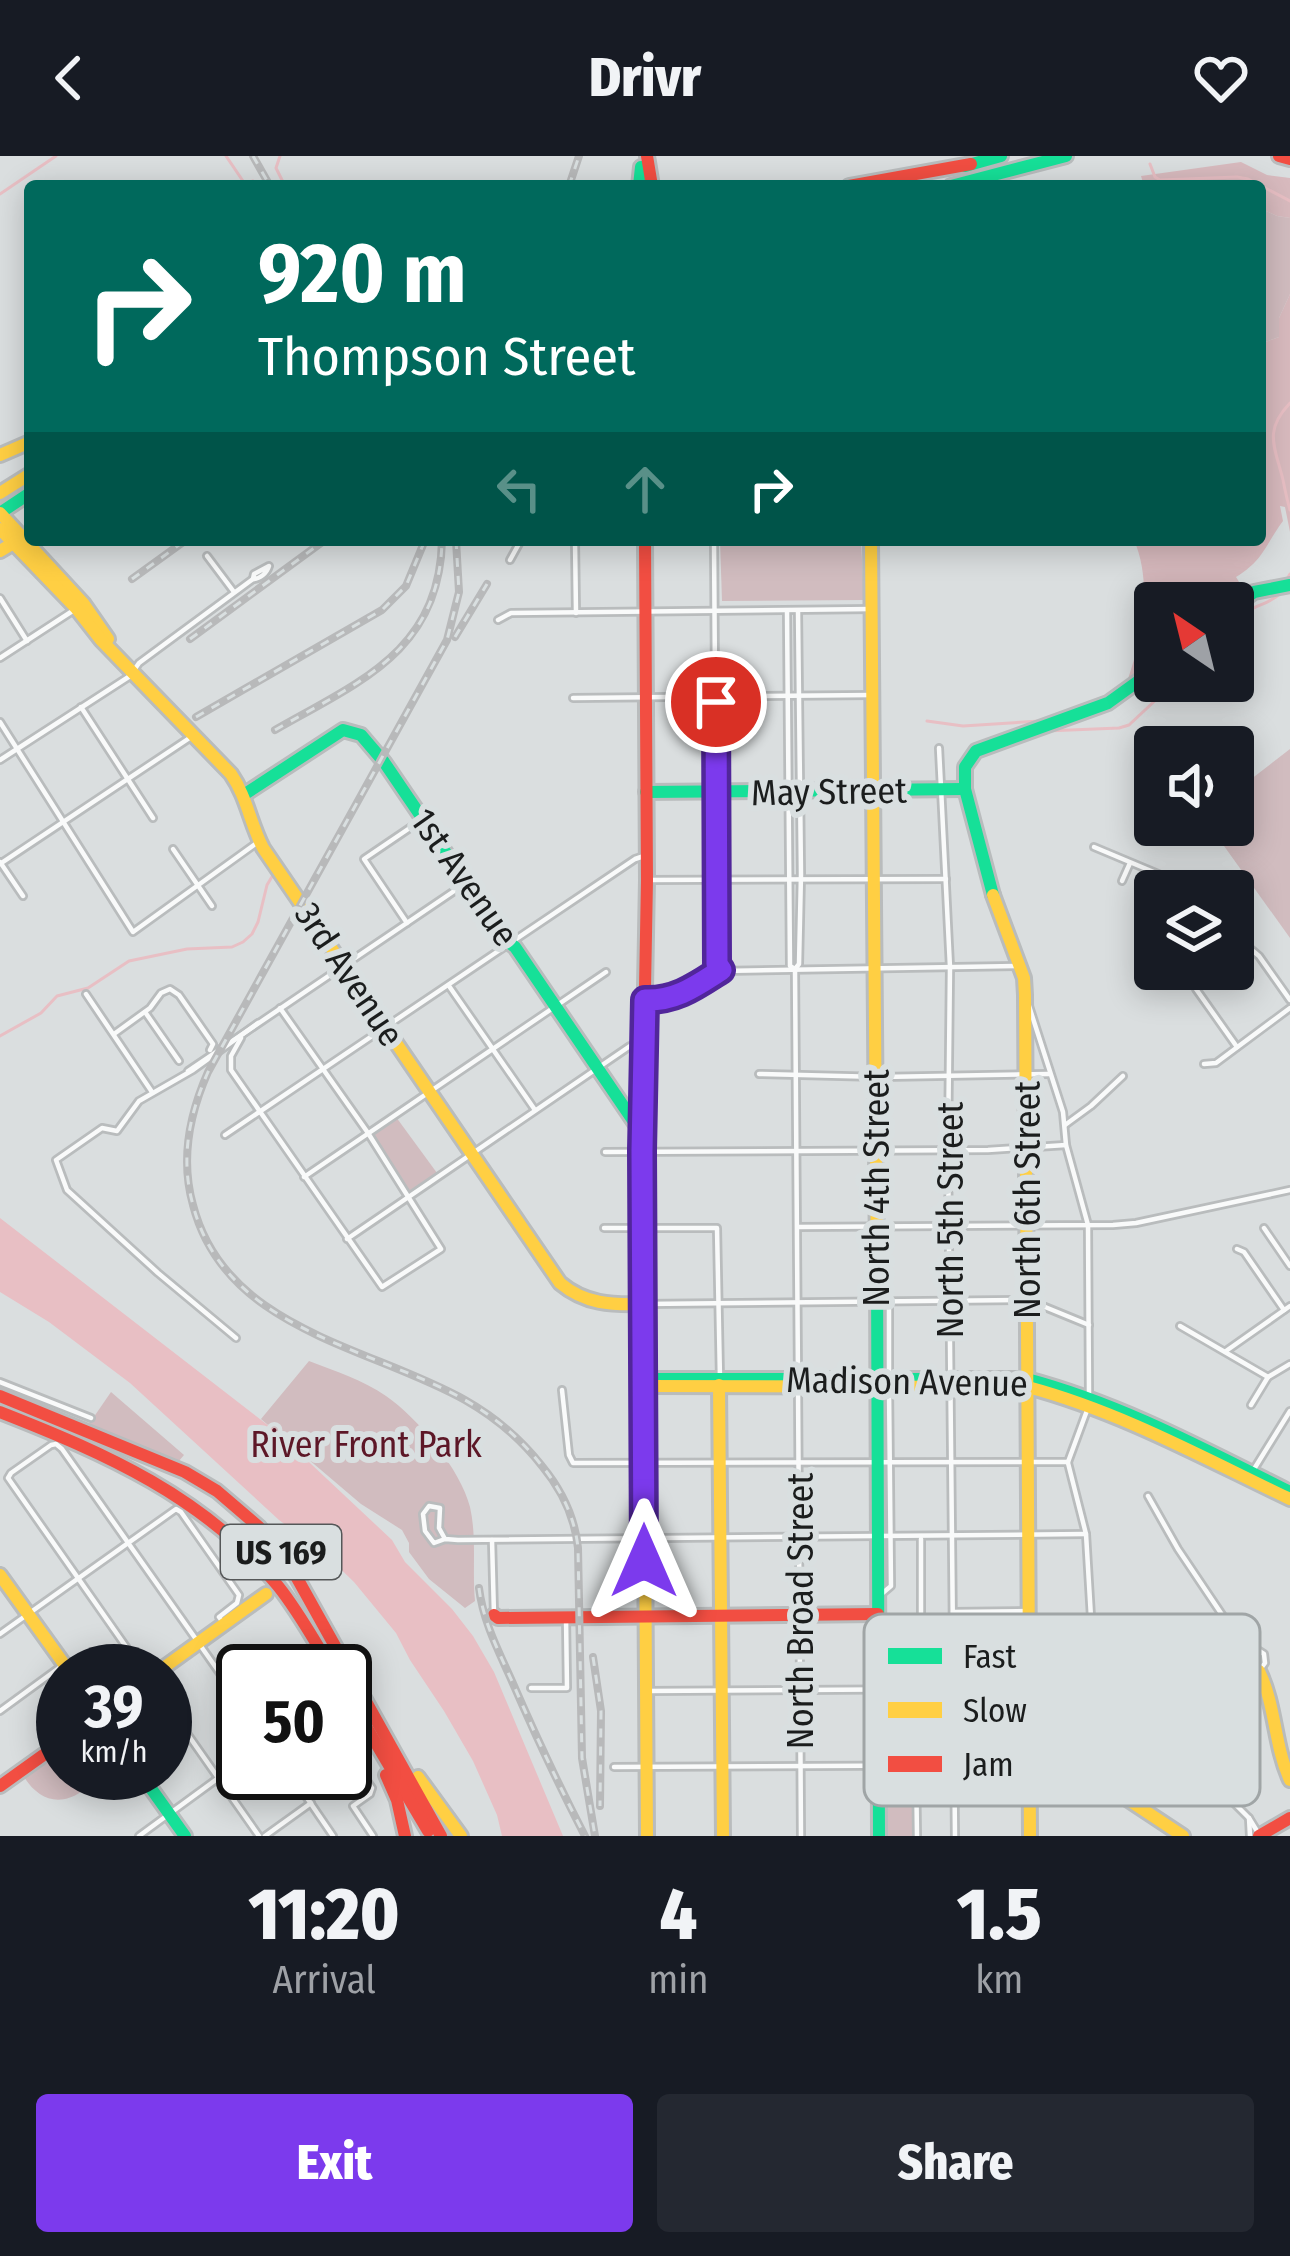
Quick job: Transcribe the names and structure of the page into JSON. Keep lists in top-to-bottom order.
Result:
{
  "streets": {
    "main road": [
      "May Street",
      "1st Avenue",
      "3rd Avenue",
      "North 4th Street",
      "North 6th Street",
      "Madison Avenue",
      "US 169"
    ],
    "street": ["North 5th Street", "North Broad Street"]
  },
  "crossings": [
    ["May Street", "North 4th Street"],
    ["May Street", "North 6th Street"],
    ["May Street", "North 5th Street"],
    ["May Street", "North Broad Street"],
    ["1st Avenue", "3rd Avenue"],
    ["North 4th Street", "Madison Avenue"],
    ["North 6th Street", "Madison Avenue"],
    ["North 5th Street", "Madison Avenue"],
    ["Madison Avenue", "North Broad Street"]
  ],
  "parks": ["River Front Park"],
  "legend": ["Fast", "Slow", "Jam"],
  "north": "top left",
  "page": {
    "header": "Drivr",
    "turn": ["920 m", "Thompson Street"],
    "speed": "39 km/h",
    "limit": "50",
    "eta": [
      "11:20",
      "Arrival",
      "4",
      "min",
      "1.5",
      "km"
    ],
    "buttons": ["Exit", "Share"]
  }
}
